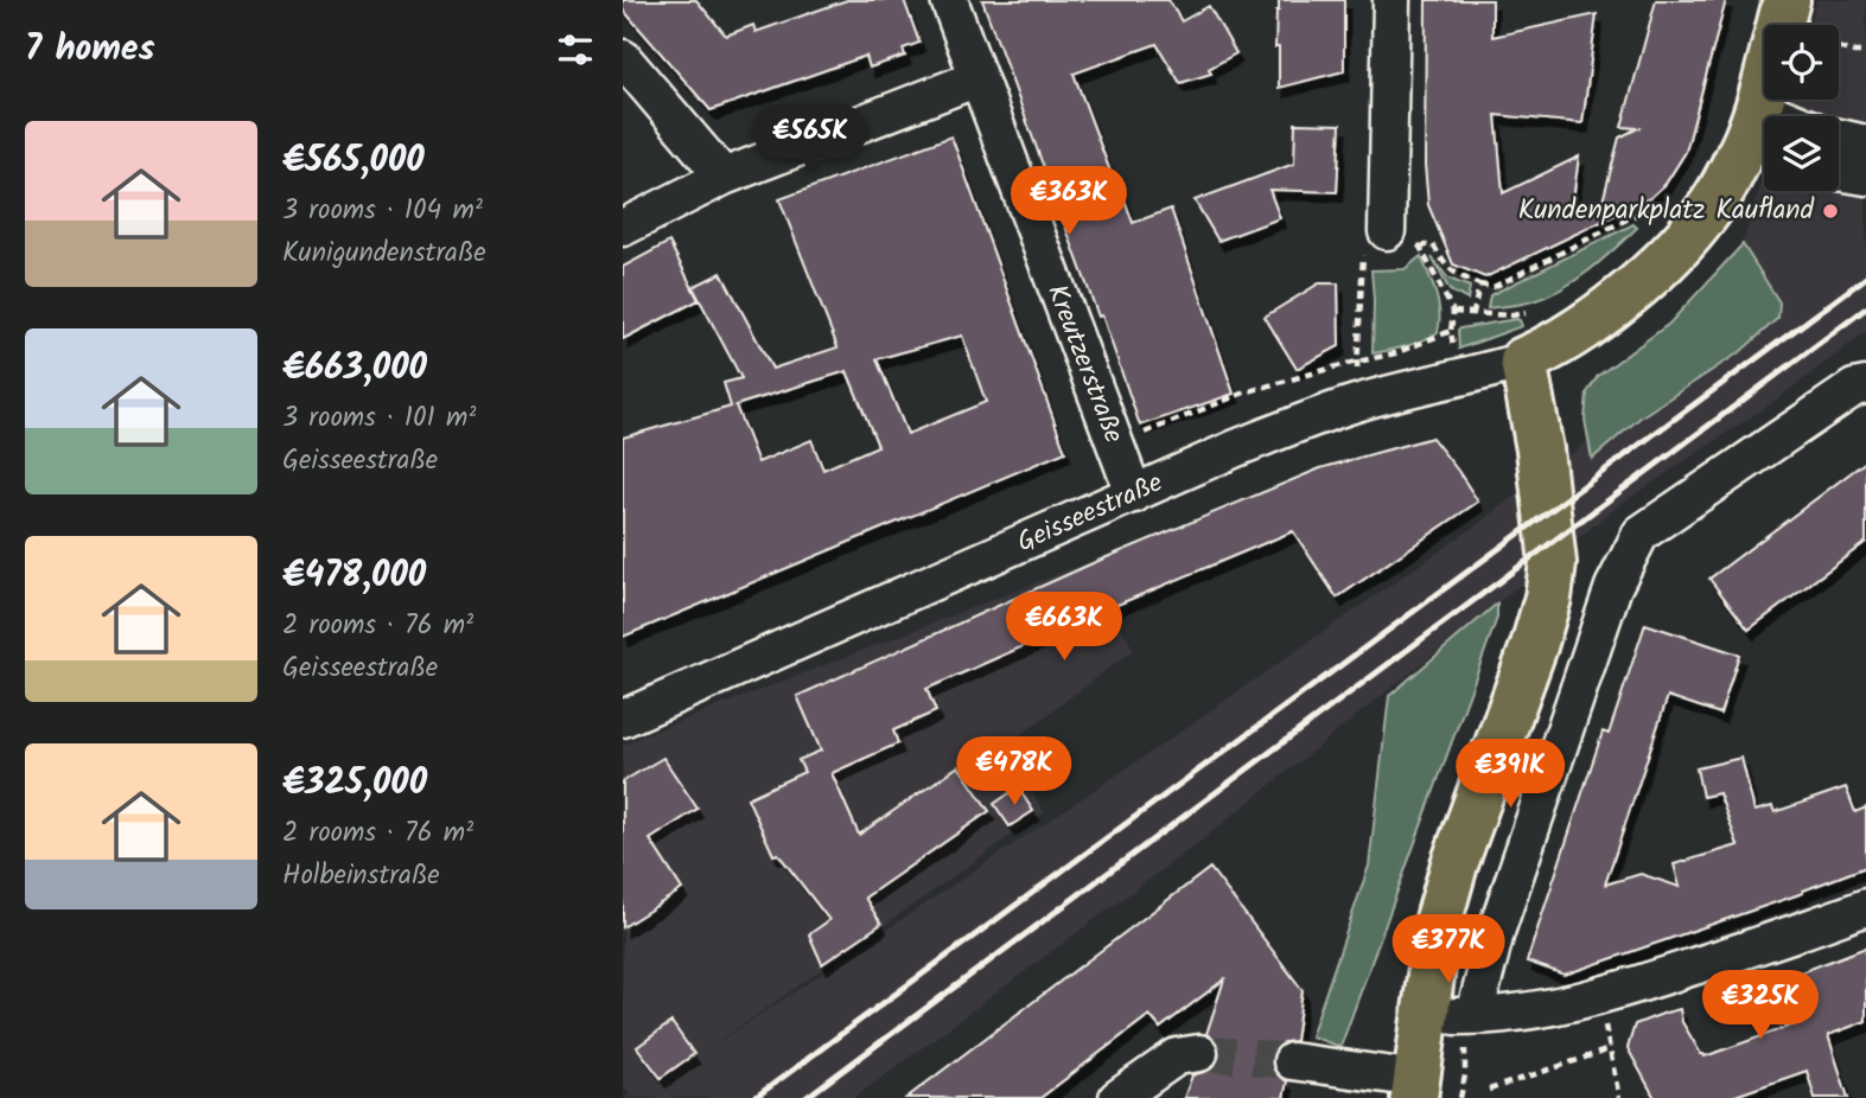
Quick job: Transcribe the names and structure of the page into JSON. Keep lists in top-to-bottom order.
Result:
{
  "streets": {
    "street": ["Kreutzerstraße", "Geisseestraße"]
  },
  "crossings": [
    ["Kreutzerstraße", "Geisseestraße"]
  ],
  "places": ["Kundenparkplatz Kaufland"],
  "page": {
    "heading": "7 homes",
    "list": [
      {
        "name": "€565,000",
        "note": "3 rooms · 104 m² · Kunigundenstraße"
      },
      {
        "name": "€663,000",
        "note": "3 rooms · 101 m² · Geisseestraße"
      },
      {
        "name": "€478,000",
        "note": "2 rooms · 76 m² · Geisseestraße"
      },
      {
        "name": "€325,000",
        "note": "2 rooms · 76 m² · Holbeinstraße"
      }
    ],
    "price": [
      "€565K",
      "€363K",
      "€663K",
      "€478K",
      "€391K",
      "€377K",
      "€325K"
    ]
  }
}
